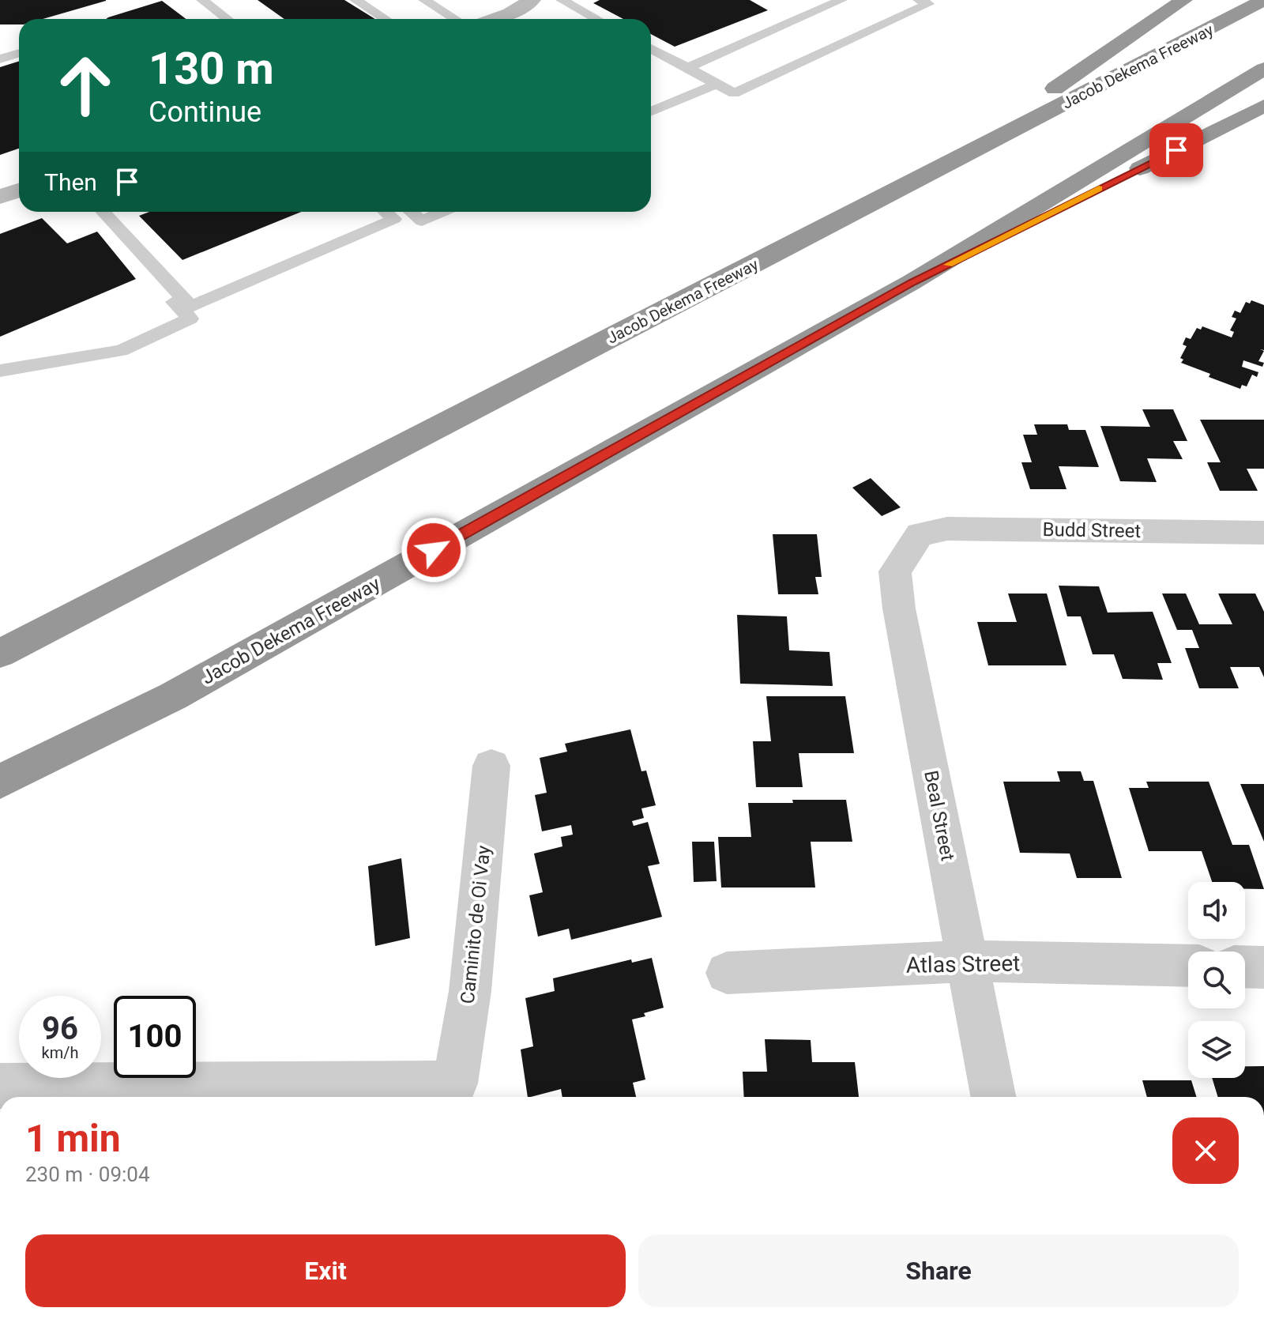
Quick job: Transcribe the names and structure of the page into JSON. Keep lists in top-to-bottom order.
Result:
{
  "streets": {
    "highway": ["Jacob Dekema Freeway"],
    "street": [
      "Budd Street",
      "Beal Street",
      "Caminito de Oi Vay",
      "Atlas Street"
    ]
  },
  "crossings": [
    ["Budd Street", "Beal Street"],
    ["Beal Street", "Atlas Street"]
  ],
  "page": {
    "turn": ["130 m", "Continue"],
    "then": "Then",
    "speed": "96 km/h",
    "limit": "100",
    "heading": ["1 min", "230 m · 09:04"],
    "buttons": ["Exit", "Share"]
  }
}
